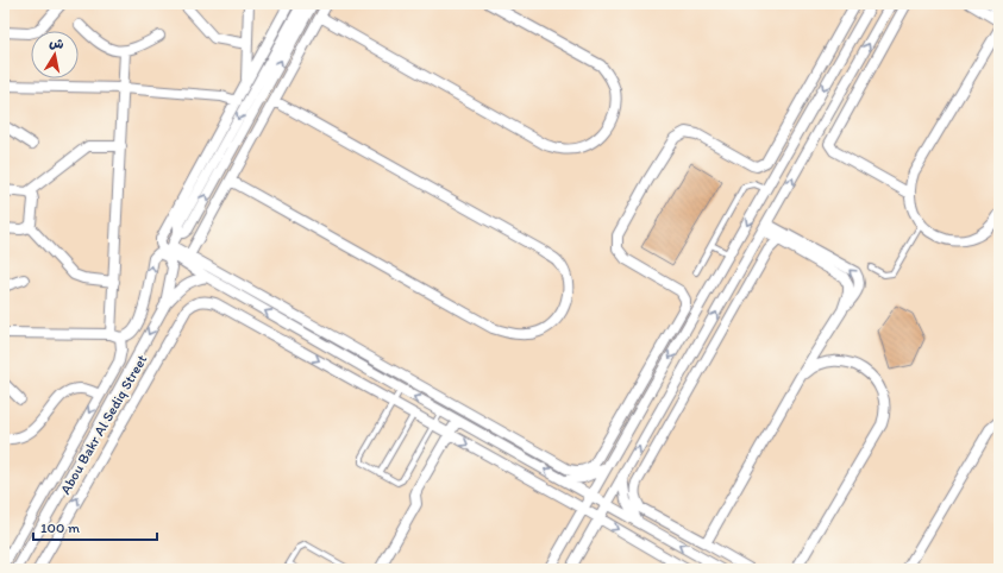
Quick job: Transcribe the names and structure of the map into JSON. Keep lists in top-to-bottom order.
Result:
{
  "streets": {
    "street": ["Abou Bakr Al Sediq Street"]
  },
  "scale_bar": "100 m",
  "north": "top"
}
